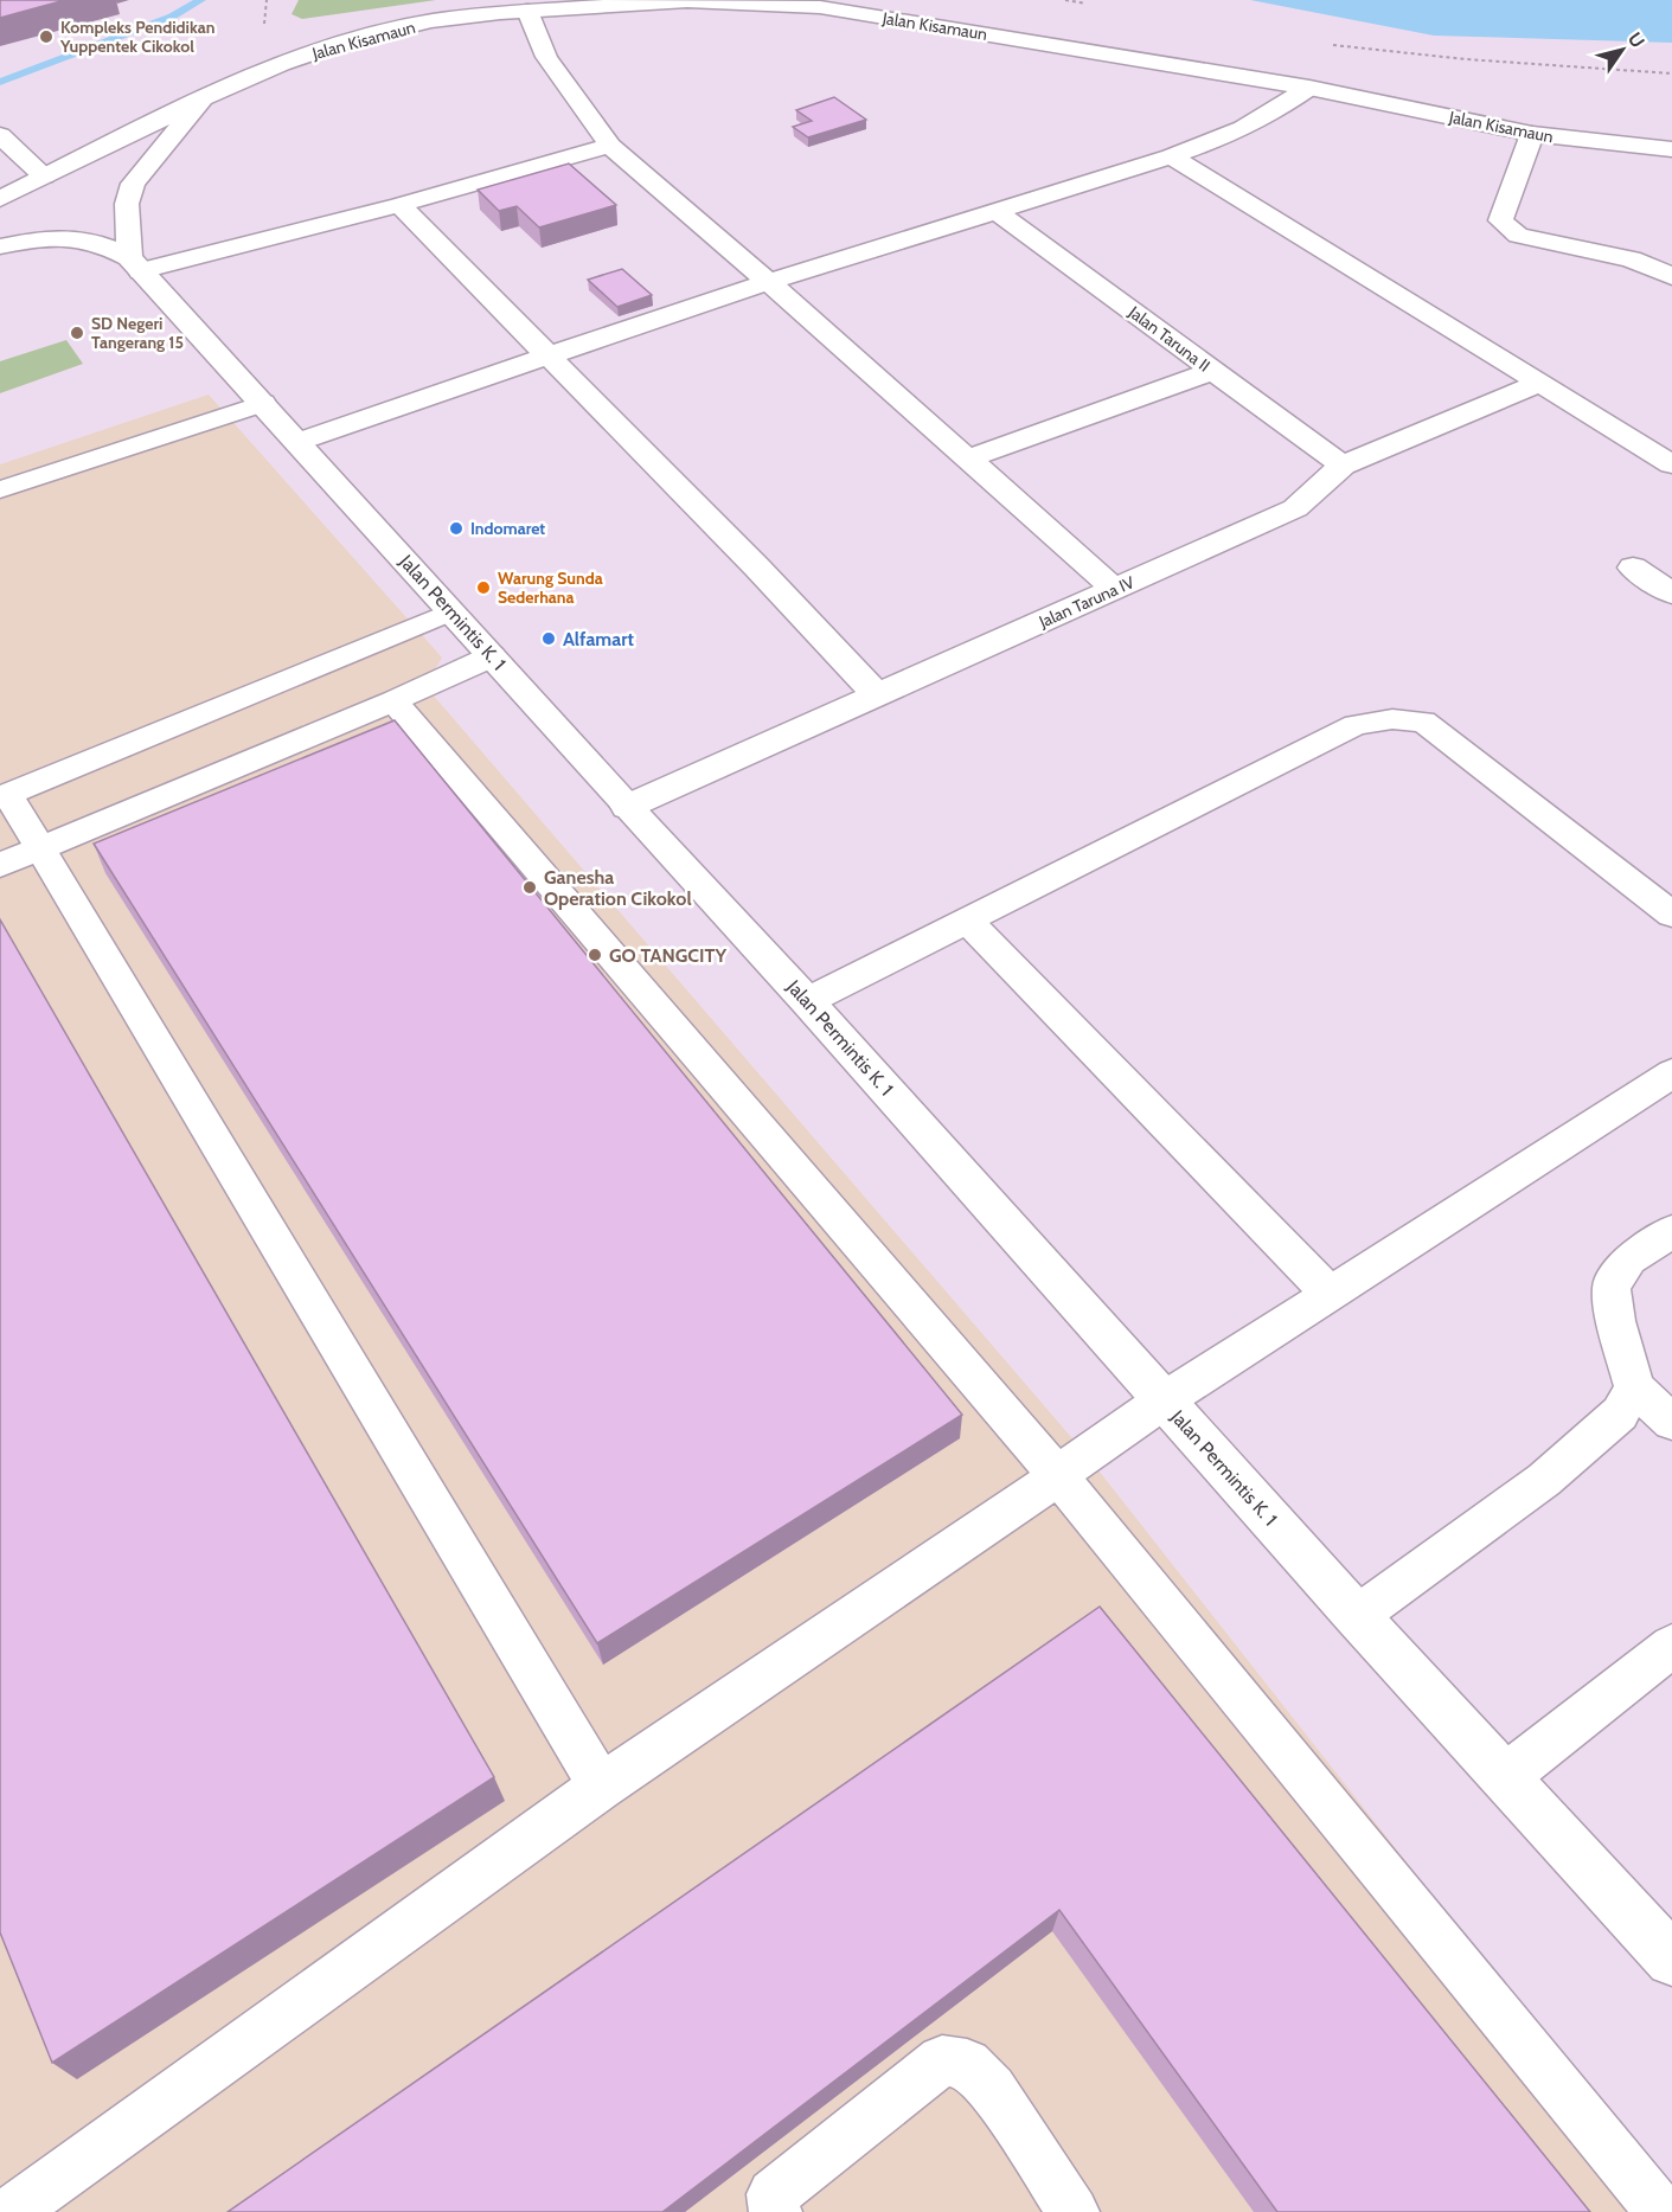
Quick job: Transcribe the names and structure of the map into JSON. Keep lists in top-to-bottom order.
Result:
{
  "streets": {
    "street": [
      "Jalan Kisamaun",
      "Jalan Taruna II",
      "Jalan Taruna IV",
      "Jalan Permintis K. 1"
    ]
  },
  "crossings": [
    ["Jalan Taruna II", "Jalan Taruna IV"],
    ["Jalan Taruna IV", "Jalan Permintis K. 1"]
  ],
  "places": [
    "Kompleks Pendidikan Yuppentek Cikokol",
    "SD Negeri Tangerang 15",
    "Indomaret",
    "Warung Sunda Sederhana",
    "Alfamart",
    "Ganesha Operation Cikokol",
    "GO TANGCITY"
  ],
  "north": "top right"
}
